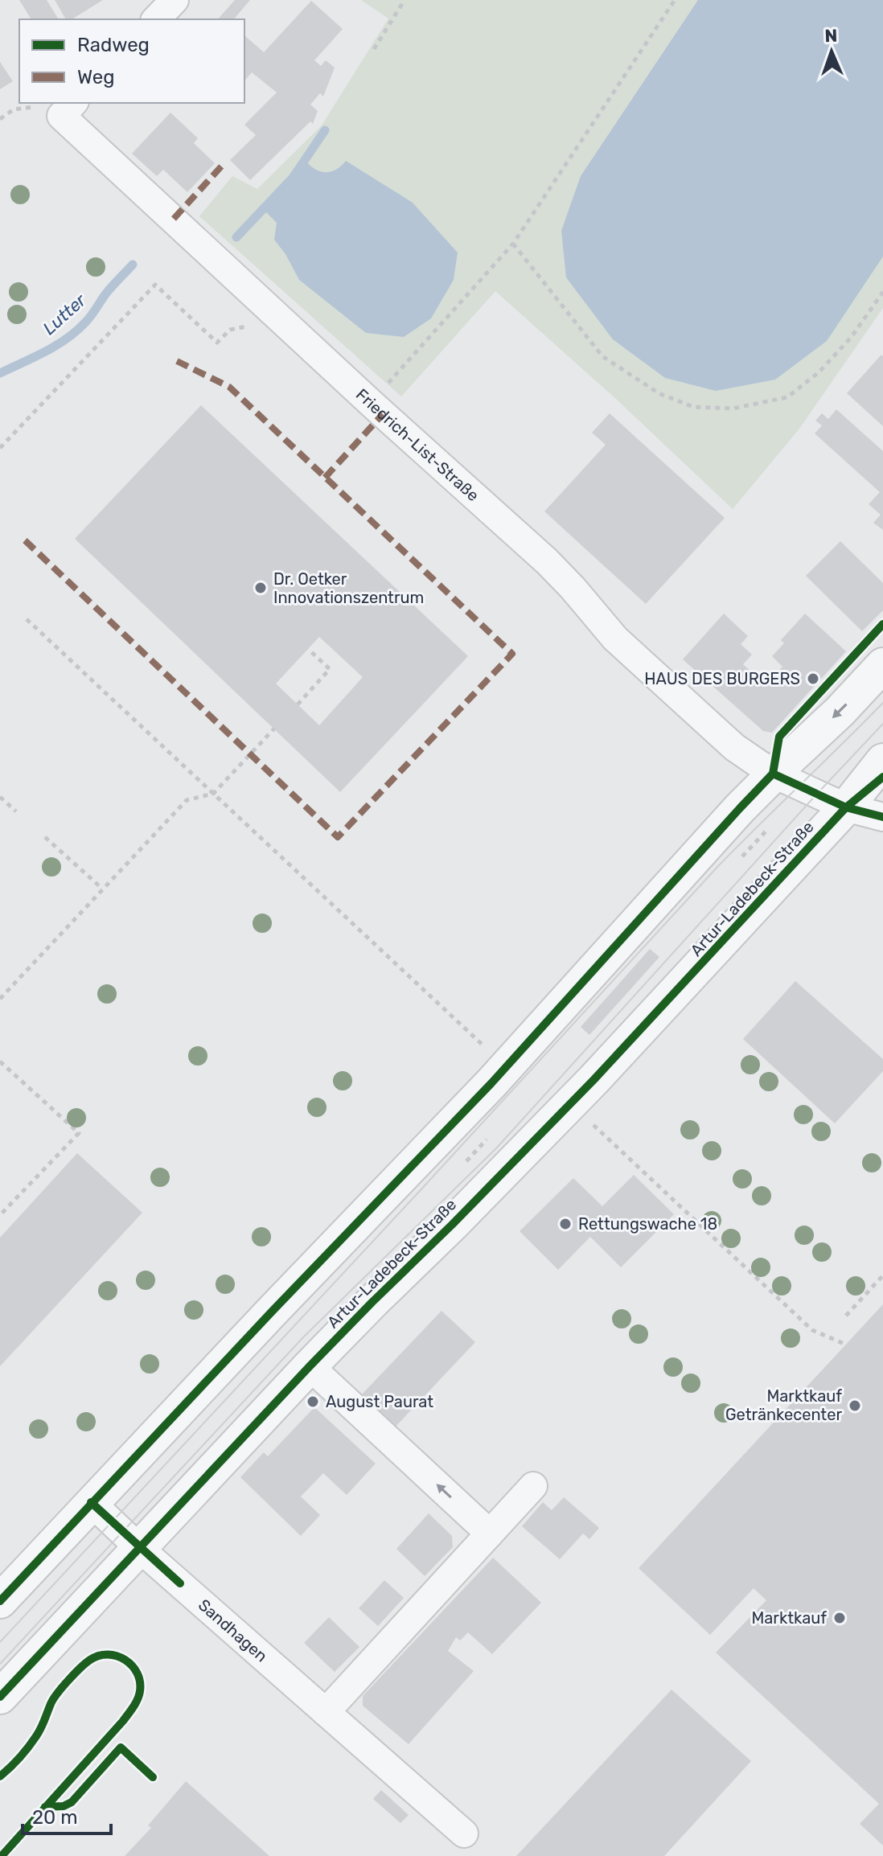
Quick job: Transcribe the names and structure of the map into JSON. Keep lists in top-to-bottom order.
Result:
{
  "streets": {
    "street": ["Friedrich-List-Straße", "Artur-Ladebeck-Straße", "Sandhagen"]
  },
  "crossings": [
    ["Artur-Ladebeck-Straße", "Sandhagen"]
  ],
  "water": ["Lutter"],
  "places": [
    "Dr. Oetker Innovationszentrum",
    "HAUS DES BURGERS",
    "Rettungswache 18",
    "August Paurat",
    "Marktkauf Getränkecenter",
    "Marktkauf"
  ],
  "legend": ["Radweg", "Weg"],
  "scale_bar": "20 m",
  "north": "top"
}
